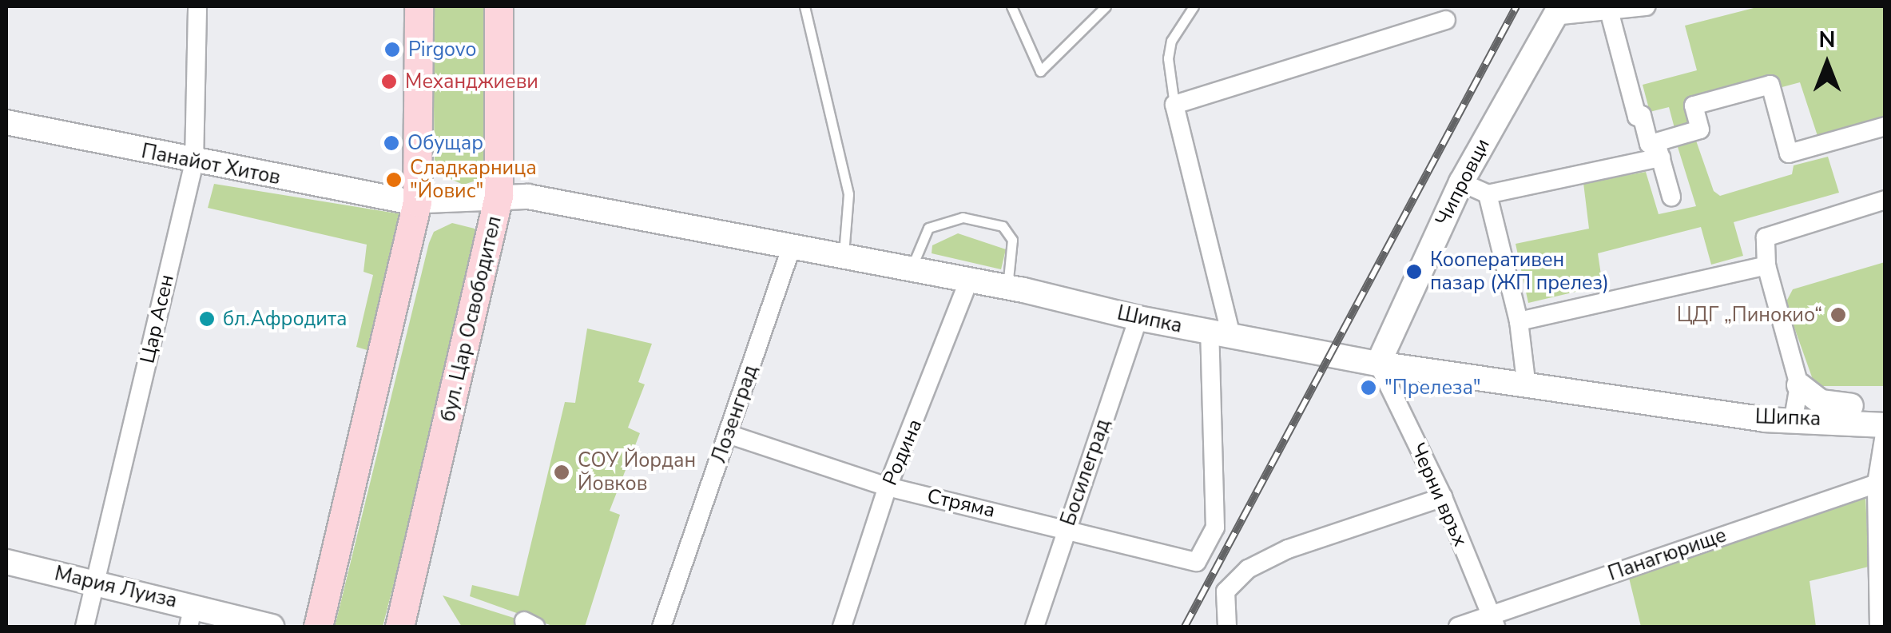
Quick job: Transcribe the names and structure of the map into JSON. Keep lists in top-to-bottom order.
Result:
{
  "streets": {
    "main road": [
      "Панайот Хитов",
      "Чипровци",
      "бул. Цар Освободител",
      "Шипка",
      "Мария Луиза"
    ],
    "street": [
      "Цар Асен",
      "Лозенград",
      "Родина",
      "Босилеград",
      "Черни връх",
      "Стряма",
      "Панагюрище"
    ]
  },
  "crossings": [
    ["Панайот Хитов", "Цар Асен"],
    ["Панайот Хитов", "Шипка"],
    ["Чипровци", "Шипка"],
    ["Чипровци", "Черни връх"],
    ["Цар Асен", "Мария Луиза"],
    ["бул. Цар Освободител", "Шипка"],
    ["Шипка", "Лозенград"],
    ["Шипка", "Родина"],
    ["Шипка", "Босилеград"],
    ["Шипка", "Черни връх"],
    ["Шипка", "Стряма"],
    ["Лозенград", "Стряма"],
    ["Родина", "Стряма"],
    ["Босилеград", "Стряма"],
    ["Черни връх", "Панагюрище"]
  ],
  "places": [
    "Pirgovo",
    "Механджиеви",
    "Обущар",
    "Сладкарница \"Йовис\"",
    "Кооперативен пазар (ЖП прелез)",
    "ЦДГ „Пинокио“",
    "бл.Афродита",
    "\"Прелеза\"",
    "СОУ Йордан Йовков"
  ],
  "north": "top"
}
